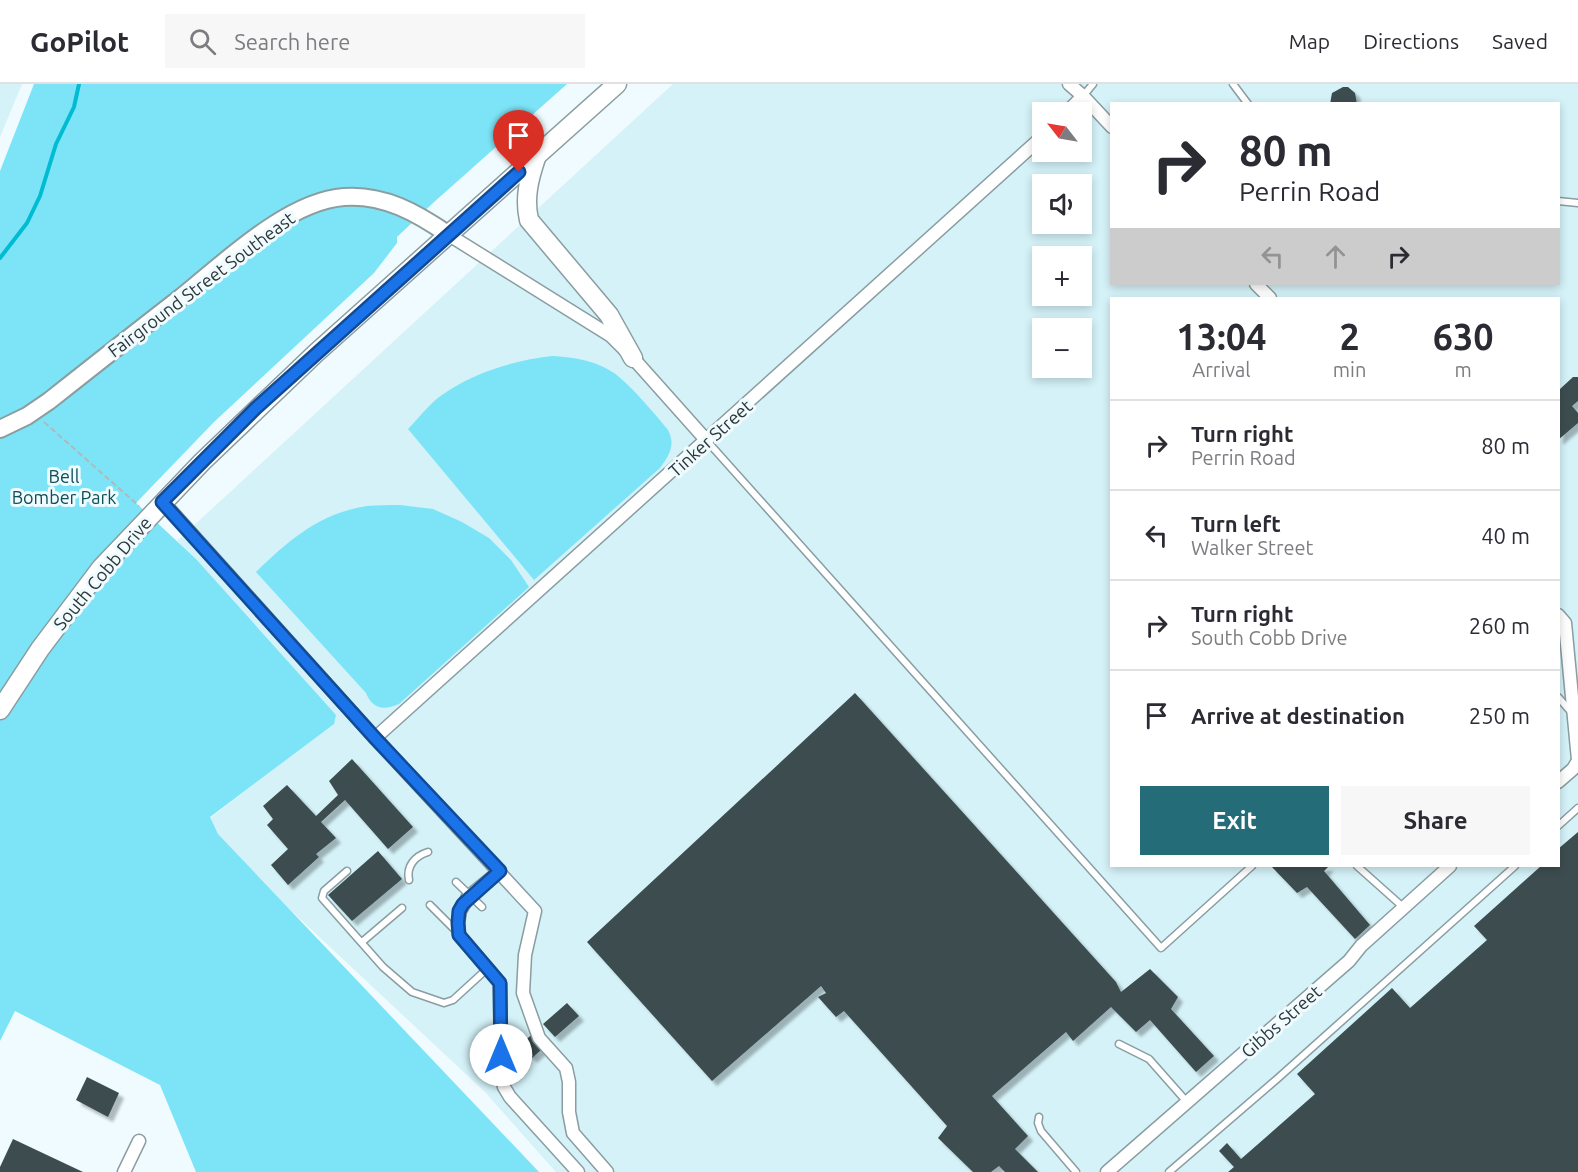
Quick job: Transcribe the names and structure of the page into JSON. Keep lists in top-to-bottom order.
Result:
{
  "streets": {
    "main road": ["Fairground Street Southeast", "South Cobb Drive"],
    "street": ["Tinker Street", "Gibbs Street"]
  },
  "crossings": [
    ["Fairground Street Southeast", "South Cobb Drive"]
  ],
  "parks": ["Bell Bomber Park"],
  "north": "top left",
  "page": {
    "header": "GoPilot",
    "search": "Search here",
    "nav": ["Map", "Directions", "Saved"],
    "map_buttons": ["+", "−"],
    "turn": ["80 m", "Perrin Road"],
    "eta": [
      "13:04",
      "Arrival",
      "2",
      "min",
      "630",
      "m"
    ],
    "list": [
      {
        "name": "Turn right",
        "note": "Perrin Road",
        "value": "80 m"
      },
      {
        "name": "Turn left",
        "note": "Walker Street",
        "value": "40 m"
      },
      {
        "name": "Turn right",
        "note": "South Cobb Drive",
        "value": "260 m"
      },
      {
        "name": "Arrive at destination",
        "value": "250 m"
      }
    ],
    "buttons": ["Exit", "Share"]
  }
}
